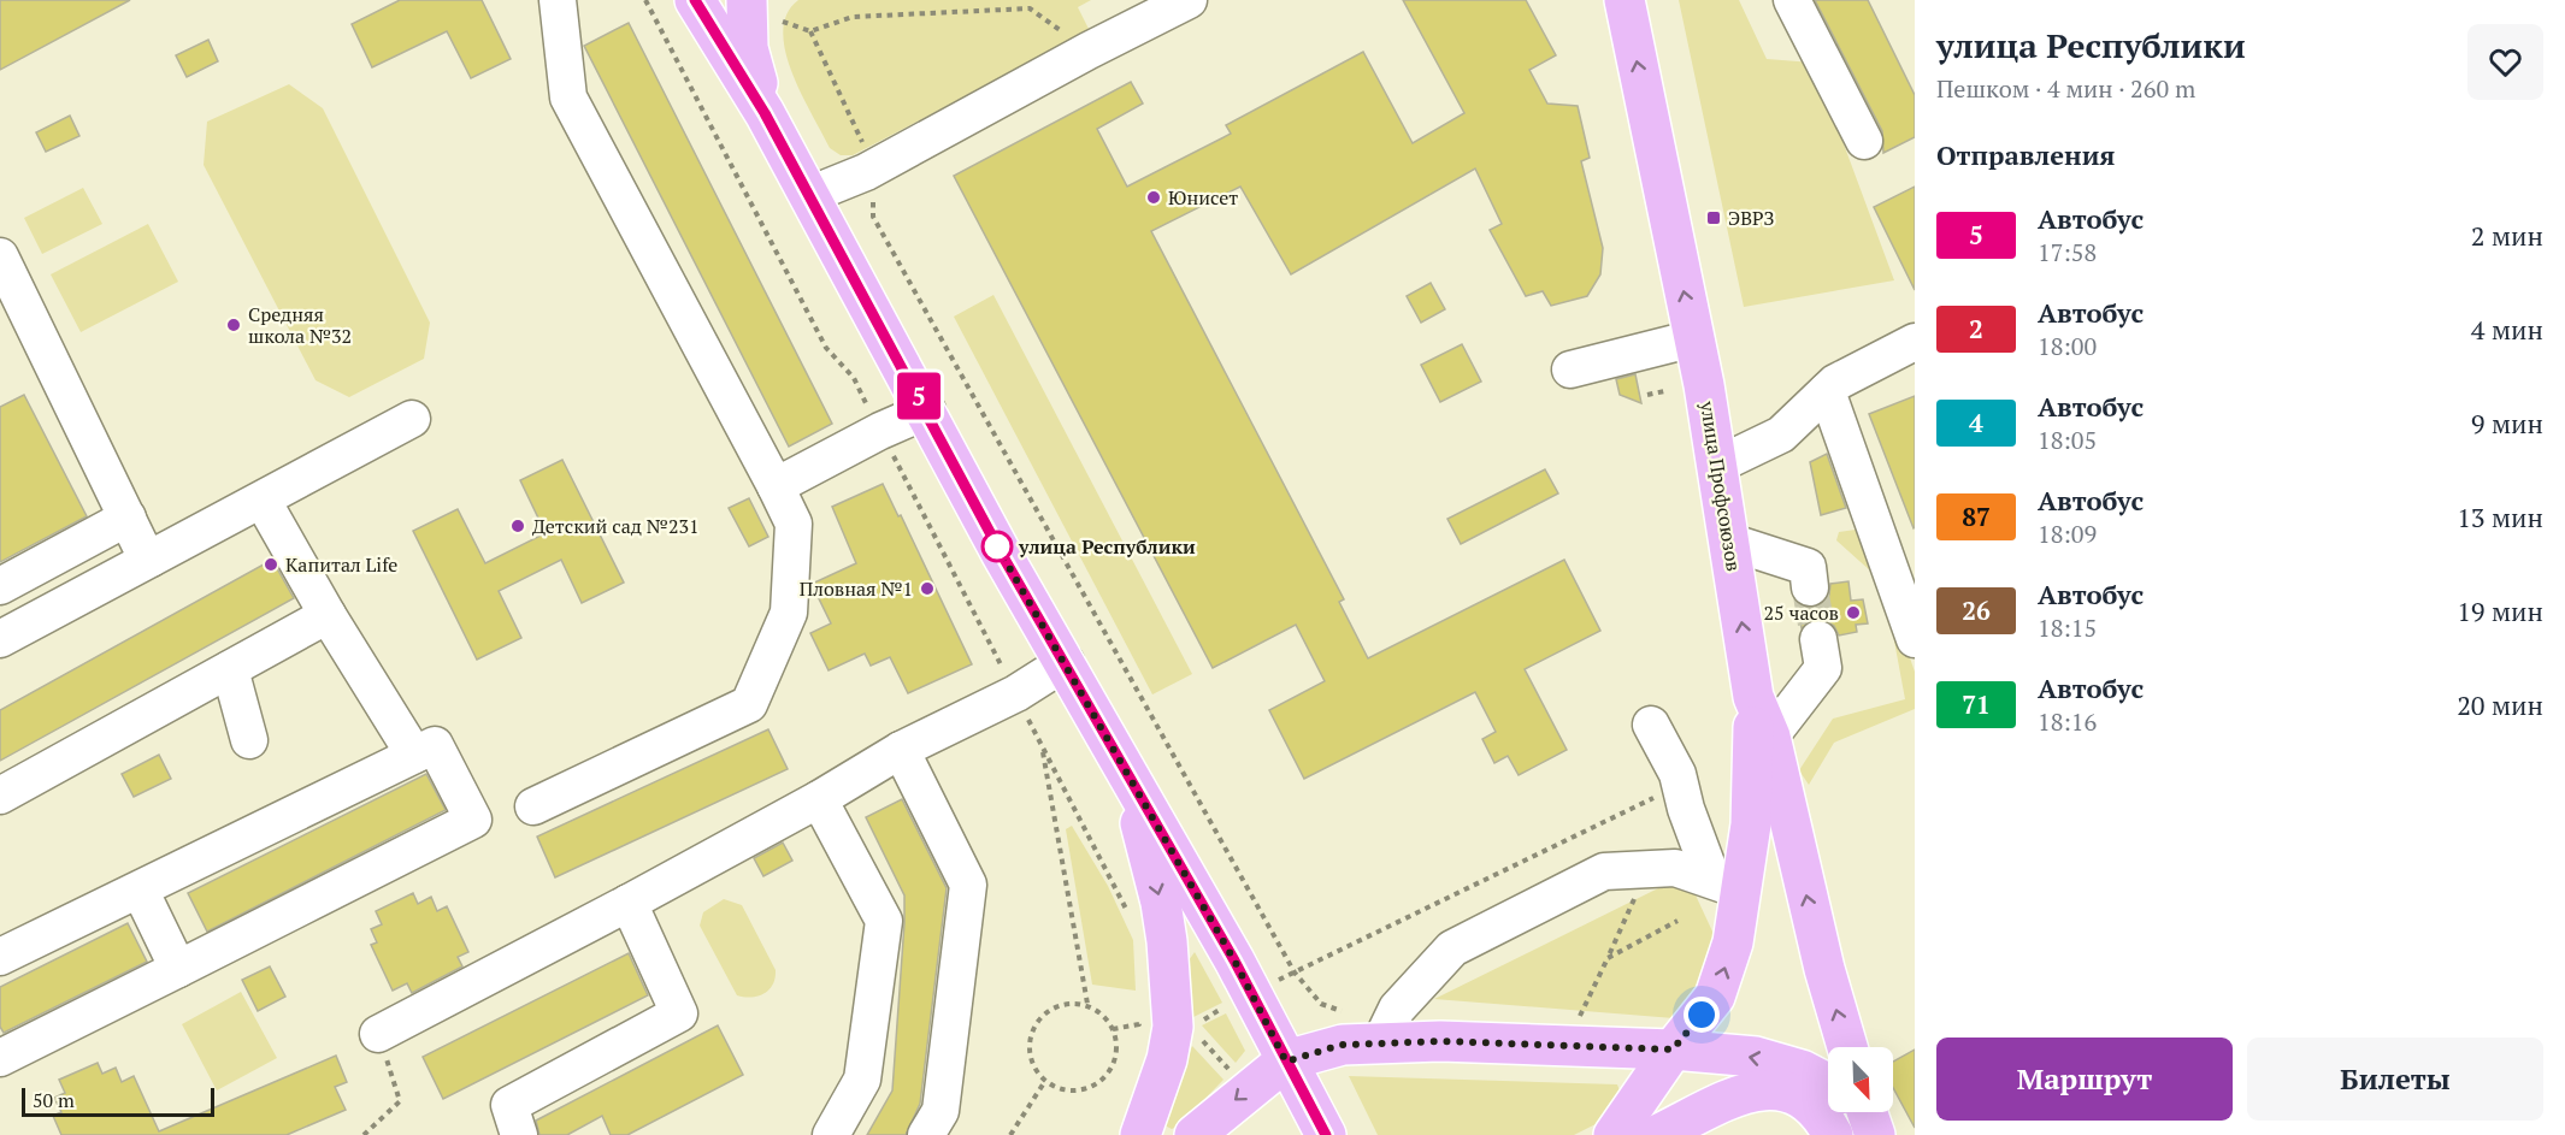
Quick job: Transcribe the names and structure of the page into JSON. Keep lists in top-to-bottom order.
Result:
{
  "streets": {
    "main road": ["улица Профсоюзов"]
  },
  "one_way": ["улица Профсоюзов"],
  "places": {
    "other": [
      "Юнисет",
      "Средняя школа №32",
      "Детский сад №231",
      "улица Республики",
      "Капитал Life",
      "Пловная №1",
      "25 часов"
    ],
    "transit": ["ЭВРЗ"]
  },
  "lines": ["bus line 5"],
  "scale_bar": "50 m",
  "north": "bottom right",
  "page": {
    "on_map": "5",
    "heading": [
      ["улица Республики", "Пешком · 4 мин · 260 m"],
      "Отправления"
    ],
    "list": [
      {
        "mark": "5",
        "name": "Автобус",
        "note": "17:58",
        "value": "2 мин"
      },
      {
        "mark": "2",
        "name": "Автобус",
        "note": "18:00",
        "value": "4 мин"
      },
      {
        "mark": "4",
        "name": "Автобус",
        "note": "18:05",
        "value": "9 мин"
      },
      {
        "mark": "87",
        "name": "Автобус",
        "note": "18:09",
        "value": "13 мин"
      },
      {
        "mark": "26",
        "name": "Автобус",
        "note": "18:15",
        "value": "19 мин"
      },
      {
        "mark": "71",
        "name": "Автобус",
        "note": "18:16",
        "value": "20 мин"
      }
    ],
    "buttons": ["Маршрут", "Билеты"],
    "scale": "50 m"
  }
}
